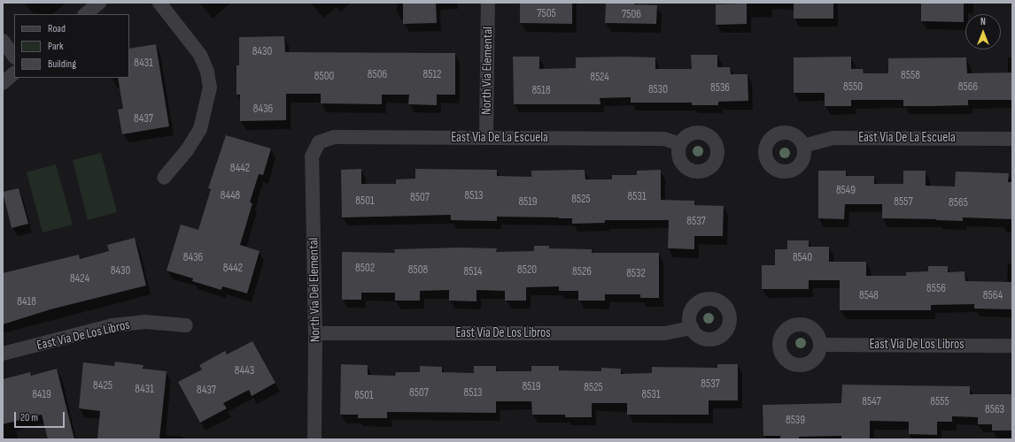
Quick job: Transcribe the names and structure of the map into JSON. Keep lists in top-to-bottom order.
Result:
{
  "streets": {
    "street": [
      "North Via Elemental",
      "East Via De La Escuela",
      "North Via Del Elemental",
      "East Via De Los Libros"
    ]
  },
  "crossings": [
    ["North Via Elemental", "East Via De La Escuela"],
    ["East Via De La Escuela", "North Via Del Elemental"],
    ["North Via Del Elemental", "East Via De Los Libros"]
  ],
  "house_numbers": [
    "7505",
    "7506",
    "8430",
    "8431",
    "8506",
    "8512",
    "8558",
    "8500",
    "8524",
    "8550",
    "8566",
    "8536",
    "8530",
    "8518",
    "8436",
    "8437",
    "8442",
    "8549",
    "8448",
    "8513",
    "8531",
    "8507",
    "8525",
    "8501",
    "8519",
    "8557",
    "8565",
    "8537",
    "8436",
    "8540",
    "8442",
    "8502",
    "8508",
    "8520",
    "8430",
    "8514",
    "8526",
    "8532",
    "8424",
    "8556",
    "8548",
    "8564",
    "8418",
    "8443",
    "8537",
    "8425",
    "8519",
    "8525",
    "8431",
    "8437",
    "8507",
    "8513",
    "8419",
    "8531",
    "8501",
    "8547",
    "8555",
    "8563",
    "8539"
  ],
  "legend": ["Road", "Park", "Building"],
  "scale_bar": "20 m",
  "north": "top"
}
